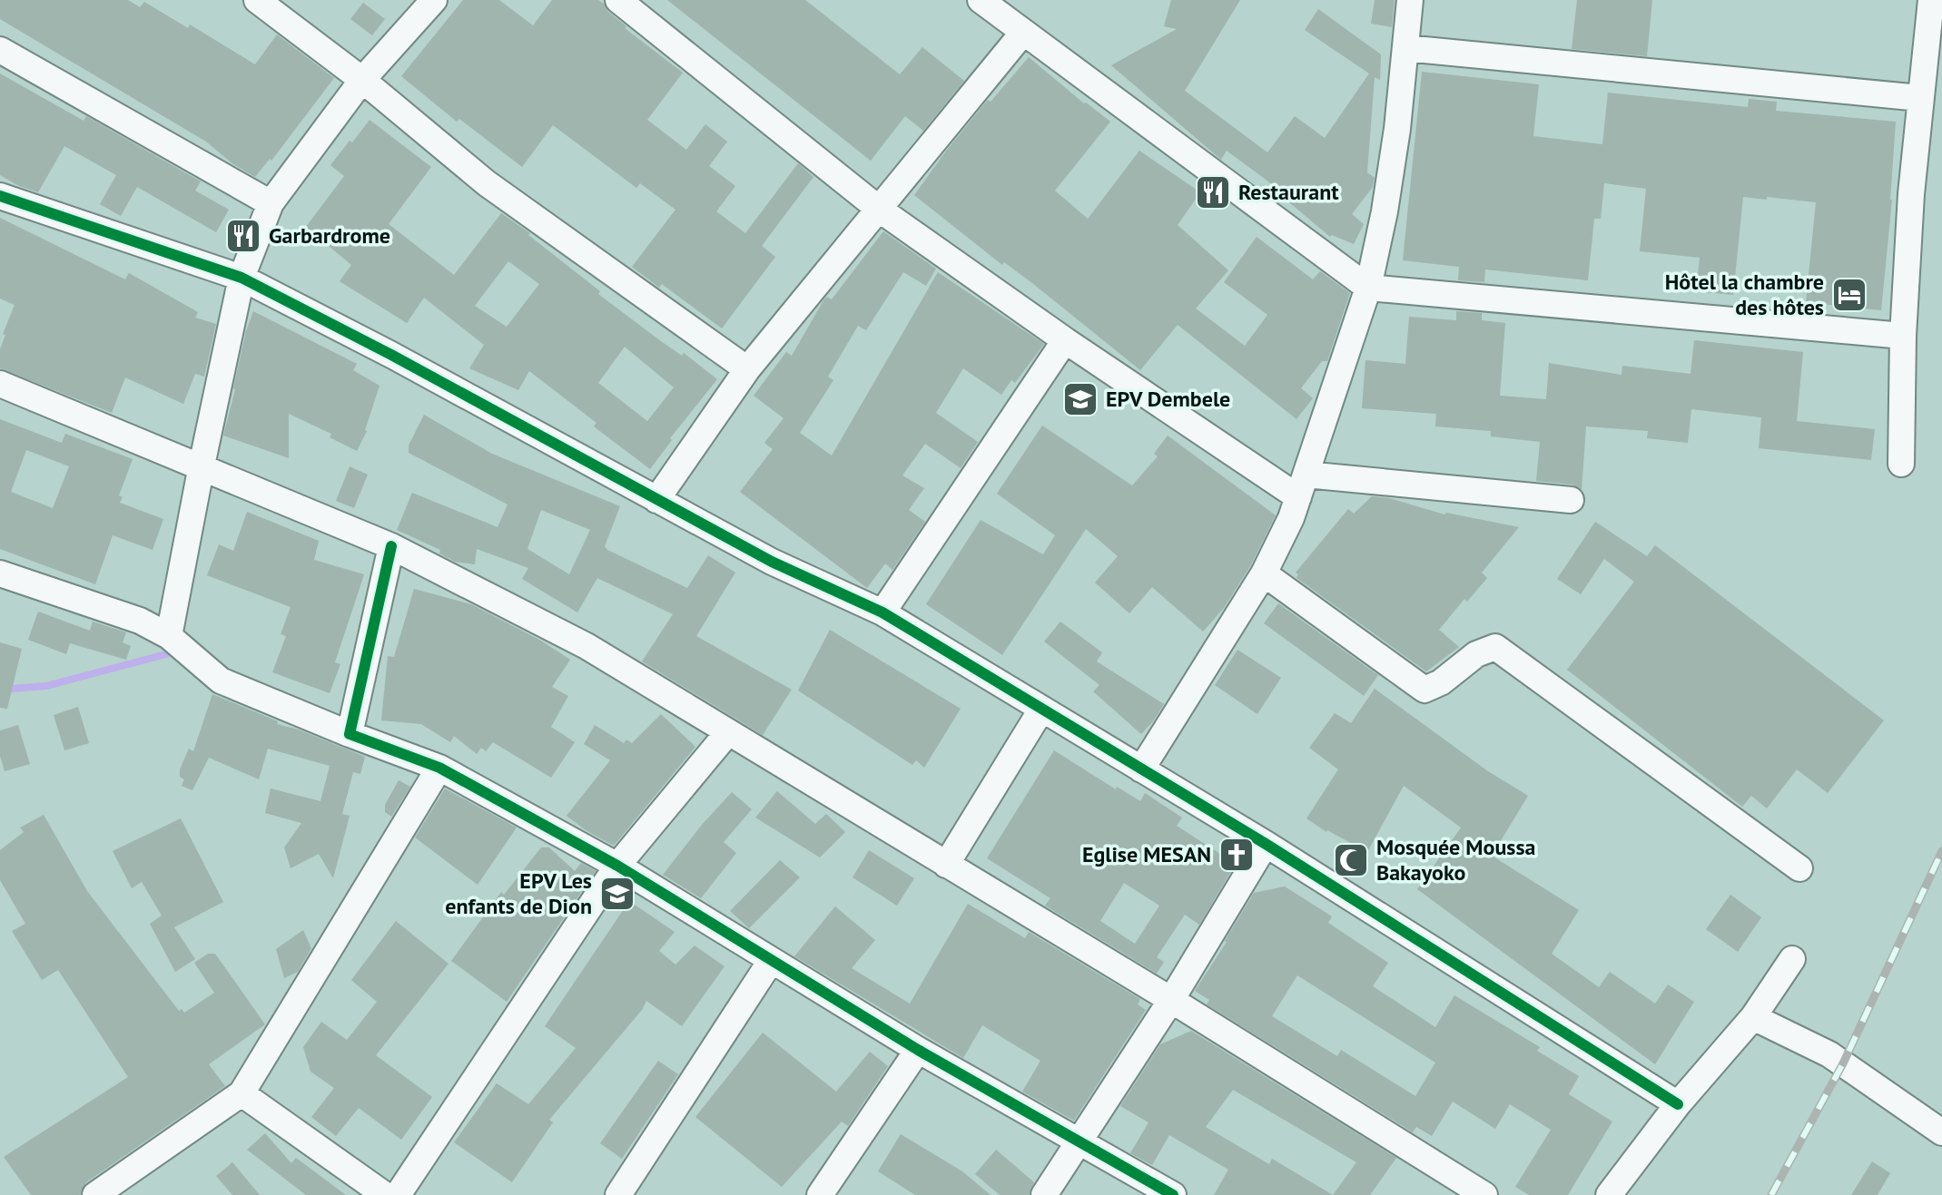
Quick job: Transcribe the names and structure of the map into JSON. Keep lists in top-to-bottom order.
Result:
{
  "places": {
    "restaurant": ["Restaurant", "Garbardrome"],
    "hotel": ["Hôtel la chambre des hôtes"],
    "school or university": ["EPV Dembele", "EPV Les enfants de Dion"],
    "church": ["Eglise MESAN"],
    "mosque": ["Mosquée Moussa Bakayoko"]
  }
}
